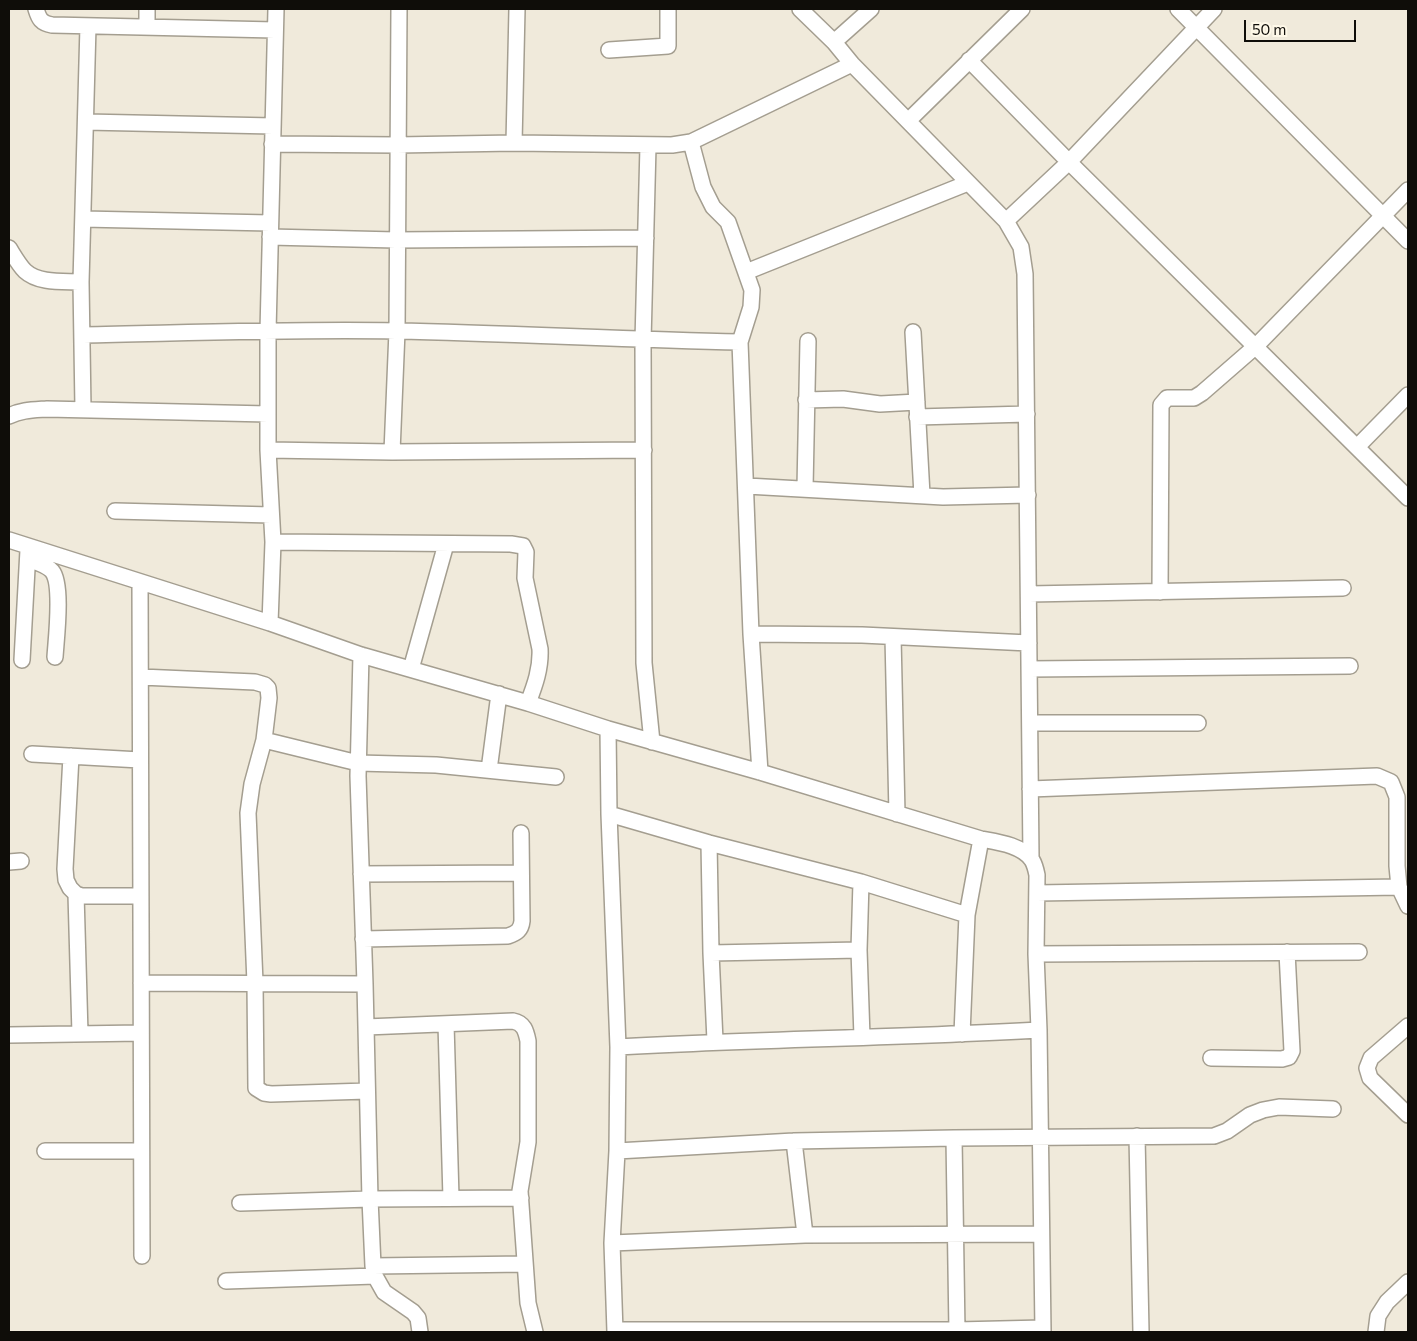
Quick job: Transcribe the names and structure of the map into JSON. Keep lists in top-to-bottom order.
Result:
{
  "scale_bar": "50 m"
}
